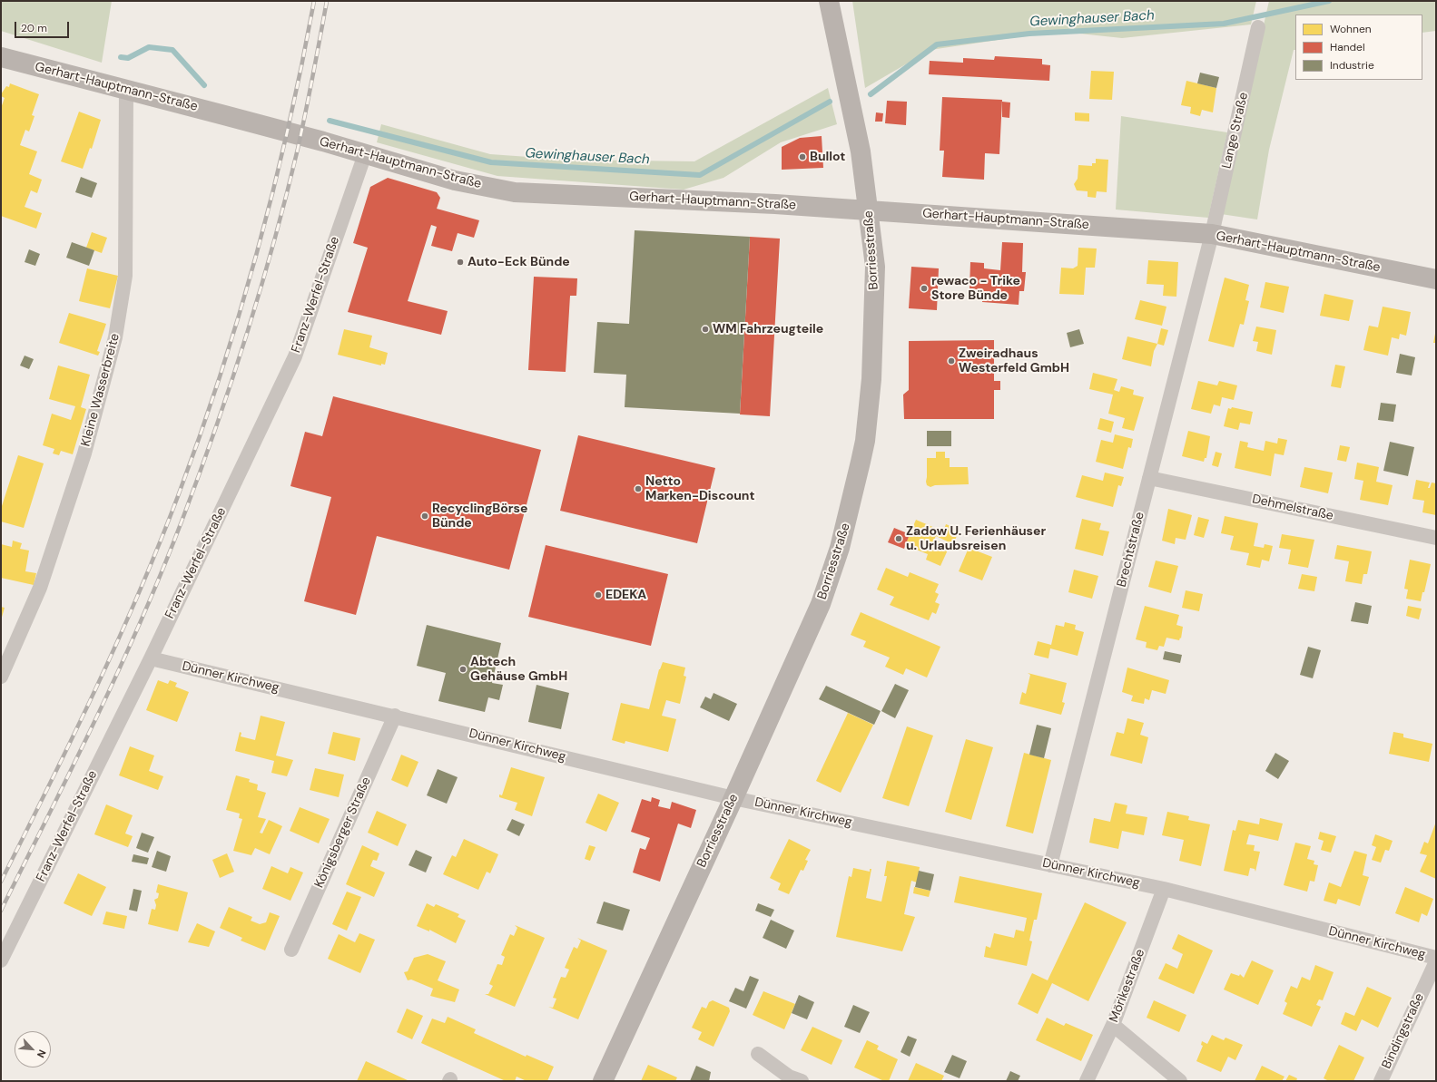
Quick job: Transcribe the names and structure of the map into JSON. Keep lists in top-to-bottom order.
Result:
{
  "streets": {
    "street": [
      "Gerhart-Hauptmann-Straße",
      "Lange Straße",
      "Borriesstraße",
      "Franz-Werfel-Straße",
      "Kleine Wasserbreite",
      "Dehmelstraße",
      "Brechtstraße",
      "Dünner Kirchweg",
      "Königsberger Straße",
      "Mörikestraße",
      "Bindingstraße"
    ]
  },
  "crossings": [
    ["Gerhart-Hauptmann-Straße", "Lange Straße"],
    ["Gerhart-Hauptmann-Straße", "Borriesstraße"],
    ["Gerhart-Hauptmann-Straße", "Franz-Werfel-Straße"],
    ["Gerhart-Hauptmann-Straße", "Kleine Wasserbreite"],
    ["Gerhart-Hauptmann-Straße", "Brechtstraße"],
    ["Lange Straße", "Brechtstraße"],
    ["Borriesstraße", "Dünner Kirchweg"],
    ["Franz-Werfel-Straße", "Dünner Kirchweg"],
    ["Dehmelstraße", "Brechtstraße"],
    ["Brechtstraße", "Dünner Kirchweg"],
    ["Dünner Kirchweg", "Königsberger Straße"],
    ["Dünner Kirchweg", "Mörikestraße"]
  ],
  "water": ["Gewinghauser Bach"],
  "places": [
    "Bullot",
    "Auto-Eck Bünde",
    "rewaco - Trike Store Bünde",
    "WM Fahrzeugteile",
    "Zweiradhaus Westerfeld GmbH",
    "Netto Marken-Discount",
    "RecyclingBörse Bünde",
    "Zadow U. Ferienhäuser u. Urlaubsreisen",
    "EDEKA",
    "Abtech Gehäuse GmbH"
  ],
  "legend": ["Wohnen", "Handel", "Industrie"],
  "scale_bar": "20 m",
  "north": "bottom right"
}
